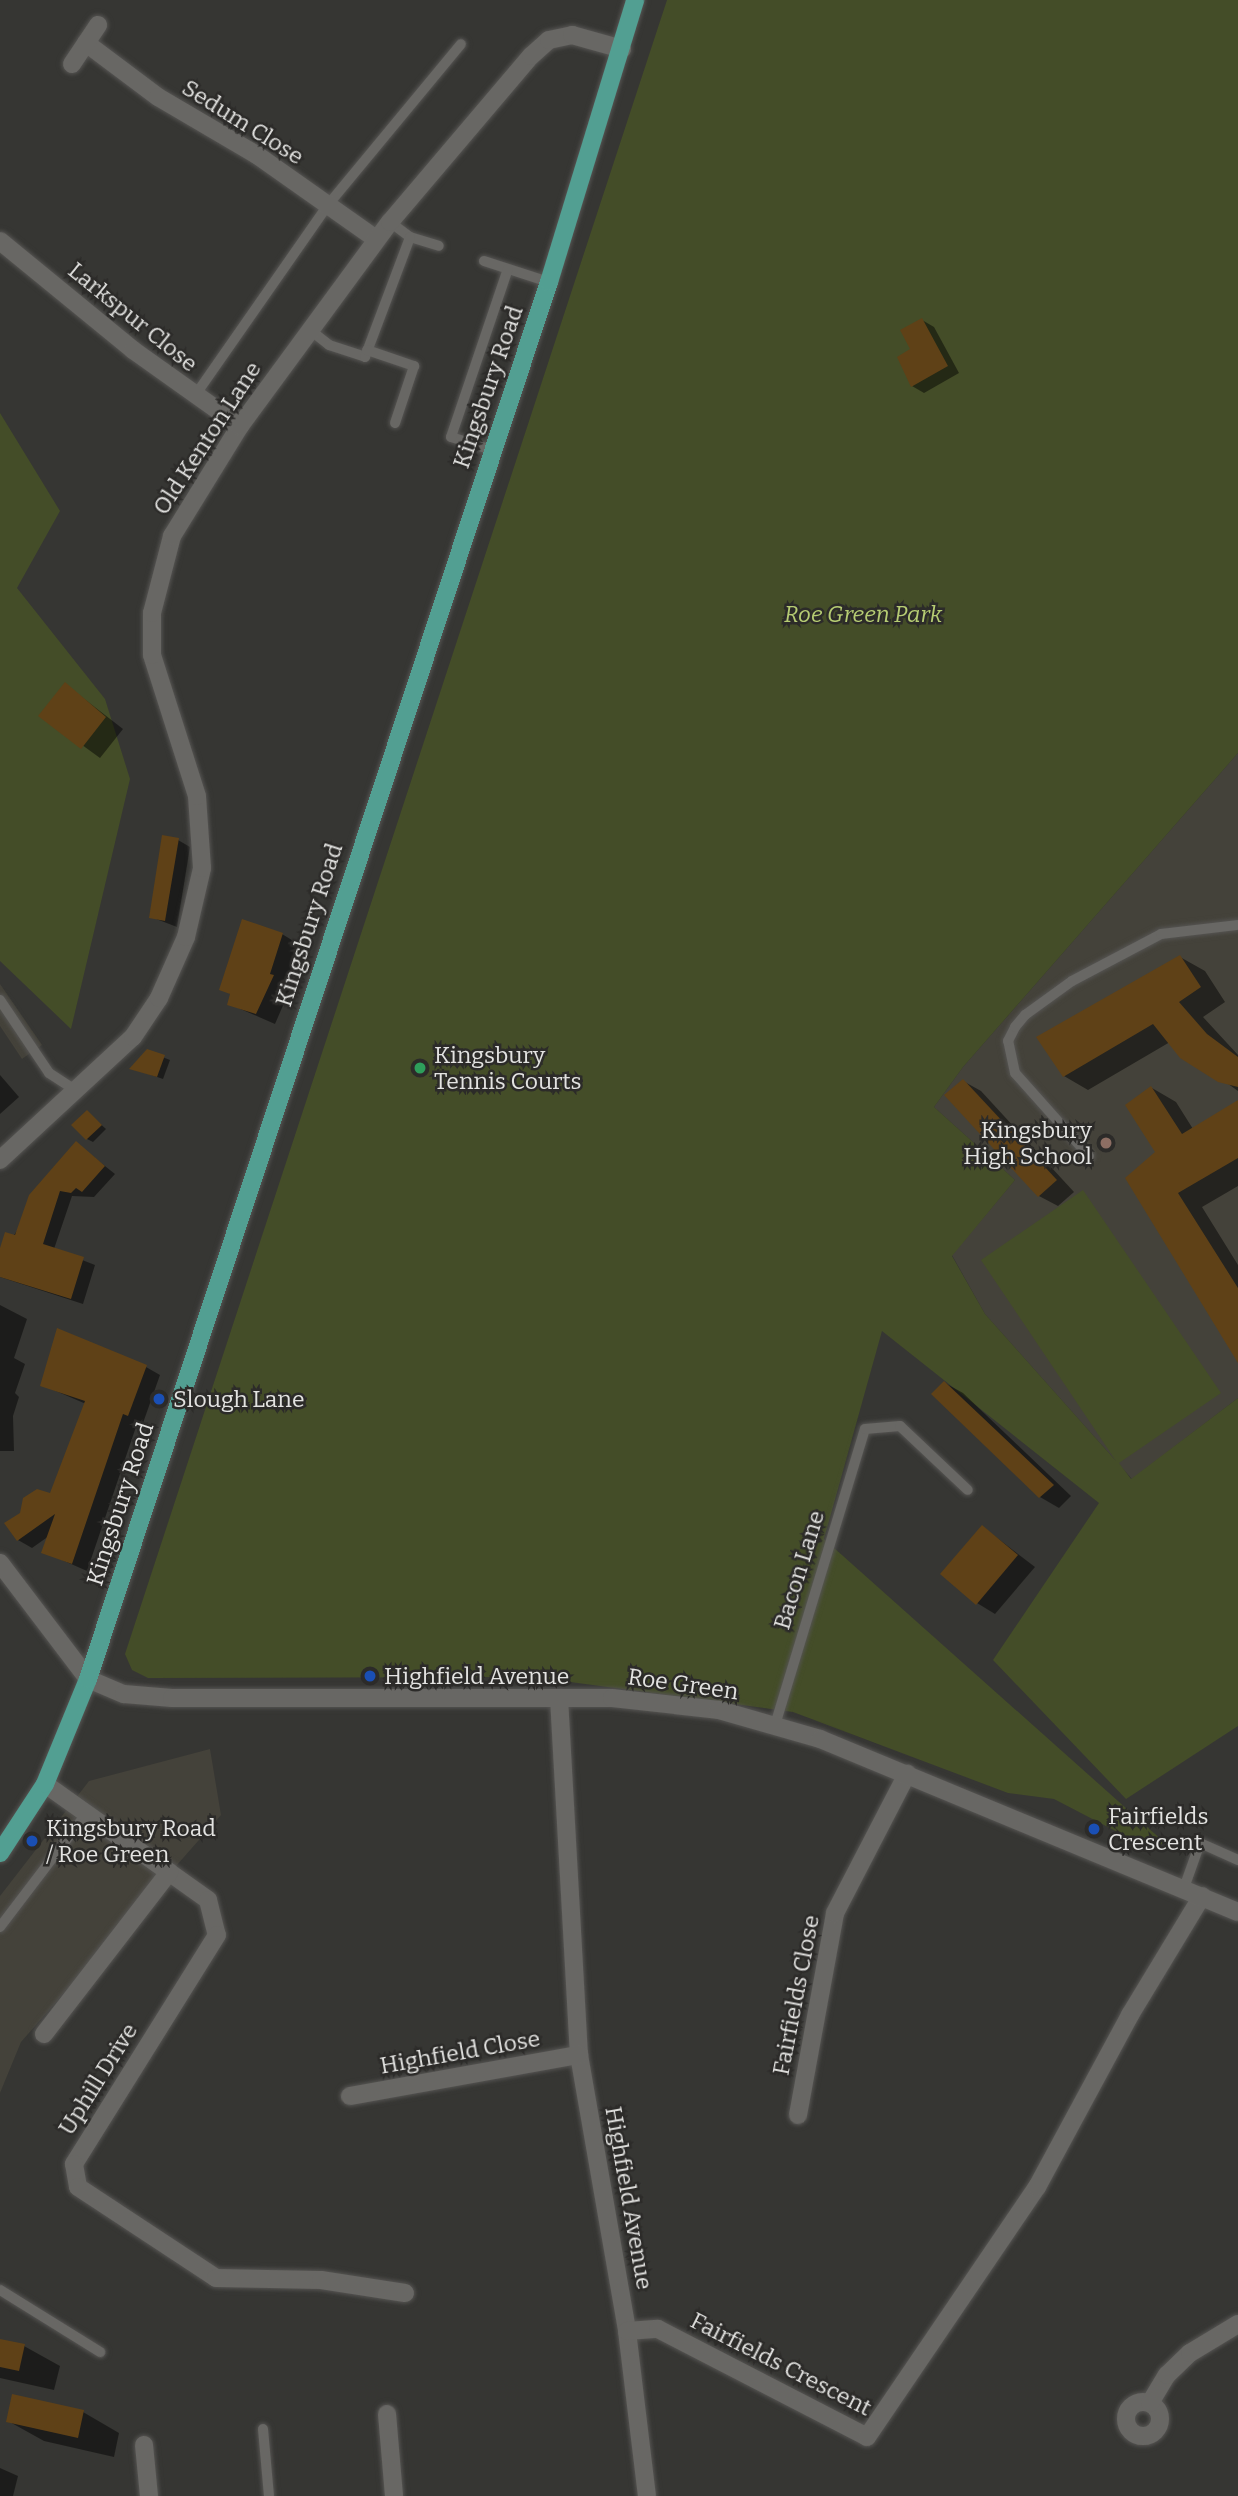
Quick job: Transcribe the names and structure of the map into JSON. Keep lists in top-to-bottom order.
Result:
{
  "streets": {
    "main road": ["Kingsbury Road"],
    "street": [
      "Sedum Close",
      "Larkspur Close",
      "Old Kenton Lane",
      "Roe Green",
      "Fairfields Close",
      "Highfield Close",
      "Uphill Drive",
      "Highfield Avenue",
      "Fairfields Crescent"
    ],
    "lane": ["Bacon Lane"]
  },
  "crossings": [
    ["Sedum Close", "Old Kenton Lane"],
    ["Larkspur Close", "Old Kenton Lane"],
    ["Kingsbury Road", "Old Kenton Lane"],
    ["Kingsbury Road", "Roe Green"],
    ["Kingsbury Road", "Uphill Drive"],
    ["Bacon Lane", "Roe Green"],
    ["Roe Green", "Fairfields Close"],
    ["Roe Green", "Highfield Avenue"],
    ["Roe Green", "Fairfields Crescent"],
    ["Highfield Close", "Highfield Avenue"],
    ["Highfield Avenue", "Fairfields Crescent"]
  ],
  "parks": ["Roe Green Park"],
  "places": [
    "Kingsbury Tennis Courts",
    "Kingsbury High School",
    "Slough Lane",
    "Highfield Avenue",
    "Fairfields Crescent",
    "Kingsbury Road / Roe Green"
  ]
}
